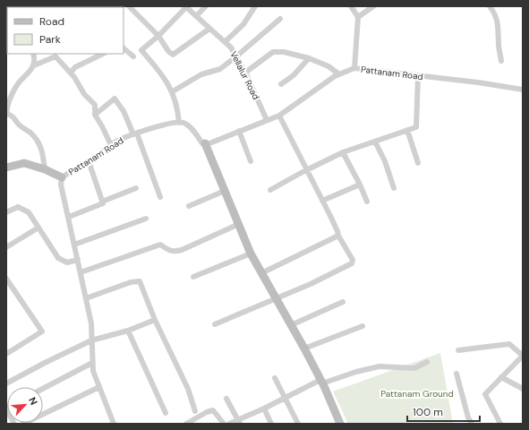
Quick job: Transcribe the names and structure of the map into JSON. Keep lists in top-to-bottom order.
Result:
{
  "streets": {
    "street": ["Pattanam Road", "Vellalur Road"]
  },
  "crossings": [
    ["Pattanam Road", "Vellalur Road"]
  ],
  "parks": ["Pattanam Ground"],
  "legend": ["Road", "Park"],
  "scale_bar": "100 m",
  "north": "top right"
}
